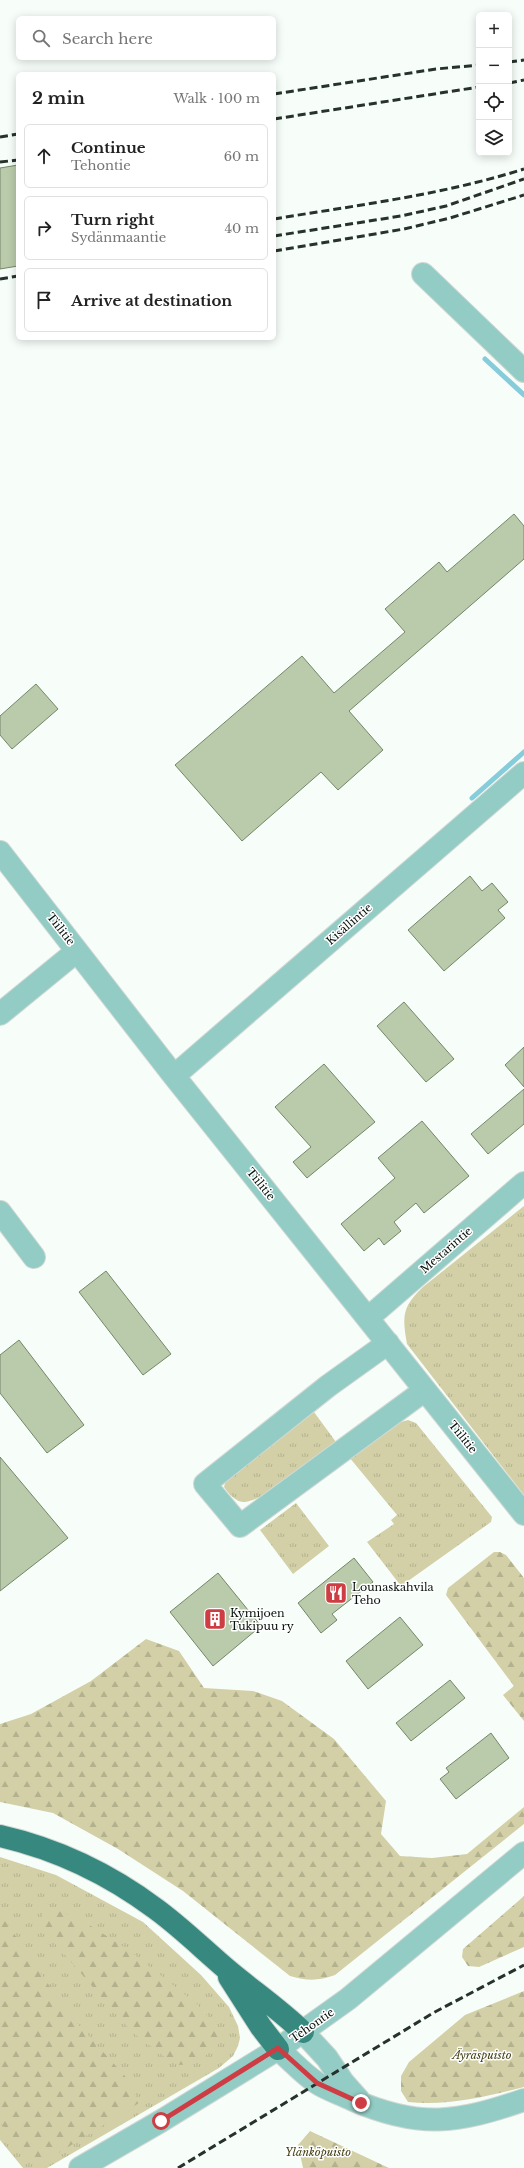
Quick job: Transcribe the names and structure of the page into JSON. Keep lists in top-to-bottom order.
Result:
{
  "streets": {
    "street": [
      "Kisällintie",
      "Tiilitie",
      "Mestarintie",
      "Tehontie"
    ]
  },
  "crossings": [
    ["Kisällintie", "Tiilitie"],
    ["Tiilitie", "Mestarintie"]
  ],
  "parks": ["Äyräspuisto", "Ylänköpuisto"],
  "places": {
    "restaurant": ["Lounaskahvila Teho"],
    "building": ["Kymijoen Tukipuu ry"]
  },
  "page": {
    "map_buttons": ["+", "−"],
    "search": "Search here",
    "heading": ["2 min", "Walk · 100 m"],
    "list": [
      ["Continue", "Tehontie", "60 m"],
      ["Turn right", "Sydänmaantie", "40 m"],
      "Arrive at destination"
    ]
  }
}
